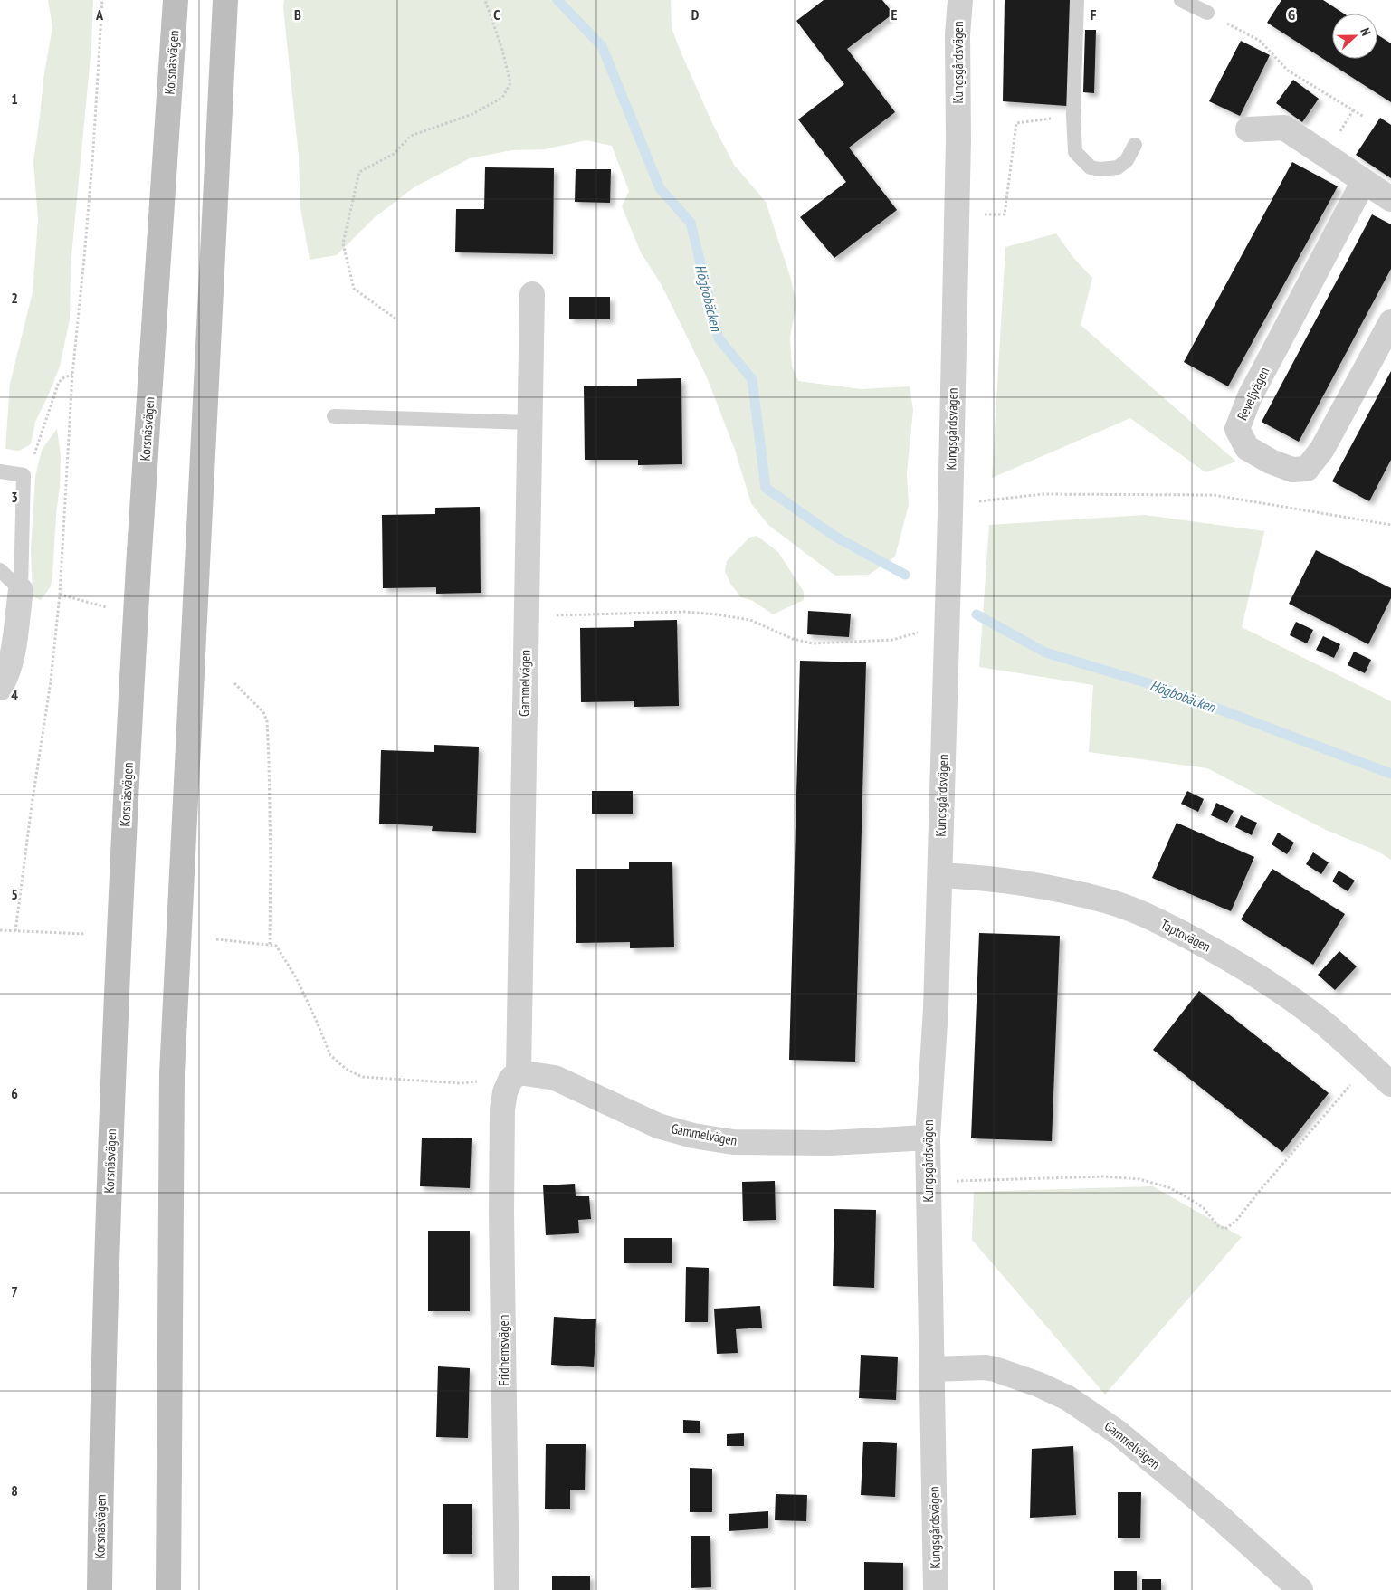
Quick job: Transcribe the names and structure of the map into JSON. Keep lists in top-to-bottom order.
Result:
{
  "streets": {
    "main road": ["Korsnäsvägen"],
    "street": [
      "Kungsgårdsvägen",
      "Reveljvägen",
      "Gammelvägen",
      "Taptovägen",
      "Fridhemsvägen"
    ]
  },
  "crossings": [
    ["Kungsgårdsvägen", "Gammelvägen"],
    ["Kungsgårdsvägen", "Taptovägen"],
    ["Gammelvägen", "Fridhemsvägen"]
  ],
  "water": ["Högbobäcken"],
  "north": "right",
  "grid": {
    "columns": [
      "A",
      "B",
      "C",
      "D",
      "E",
      "F",
      "G"
    ],
    "rows": [
      "1",
      "2",
      "3",
      "4",
      "5",
      "6",
      "7",
      "8"
    ]
  }
}
